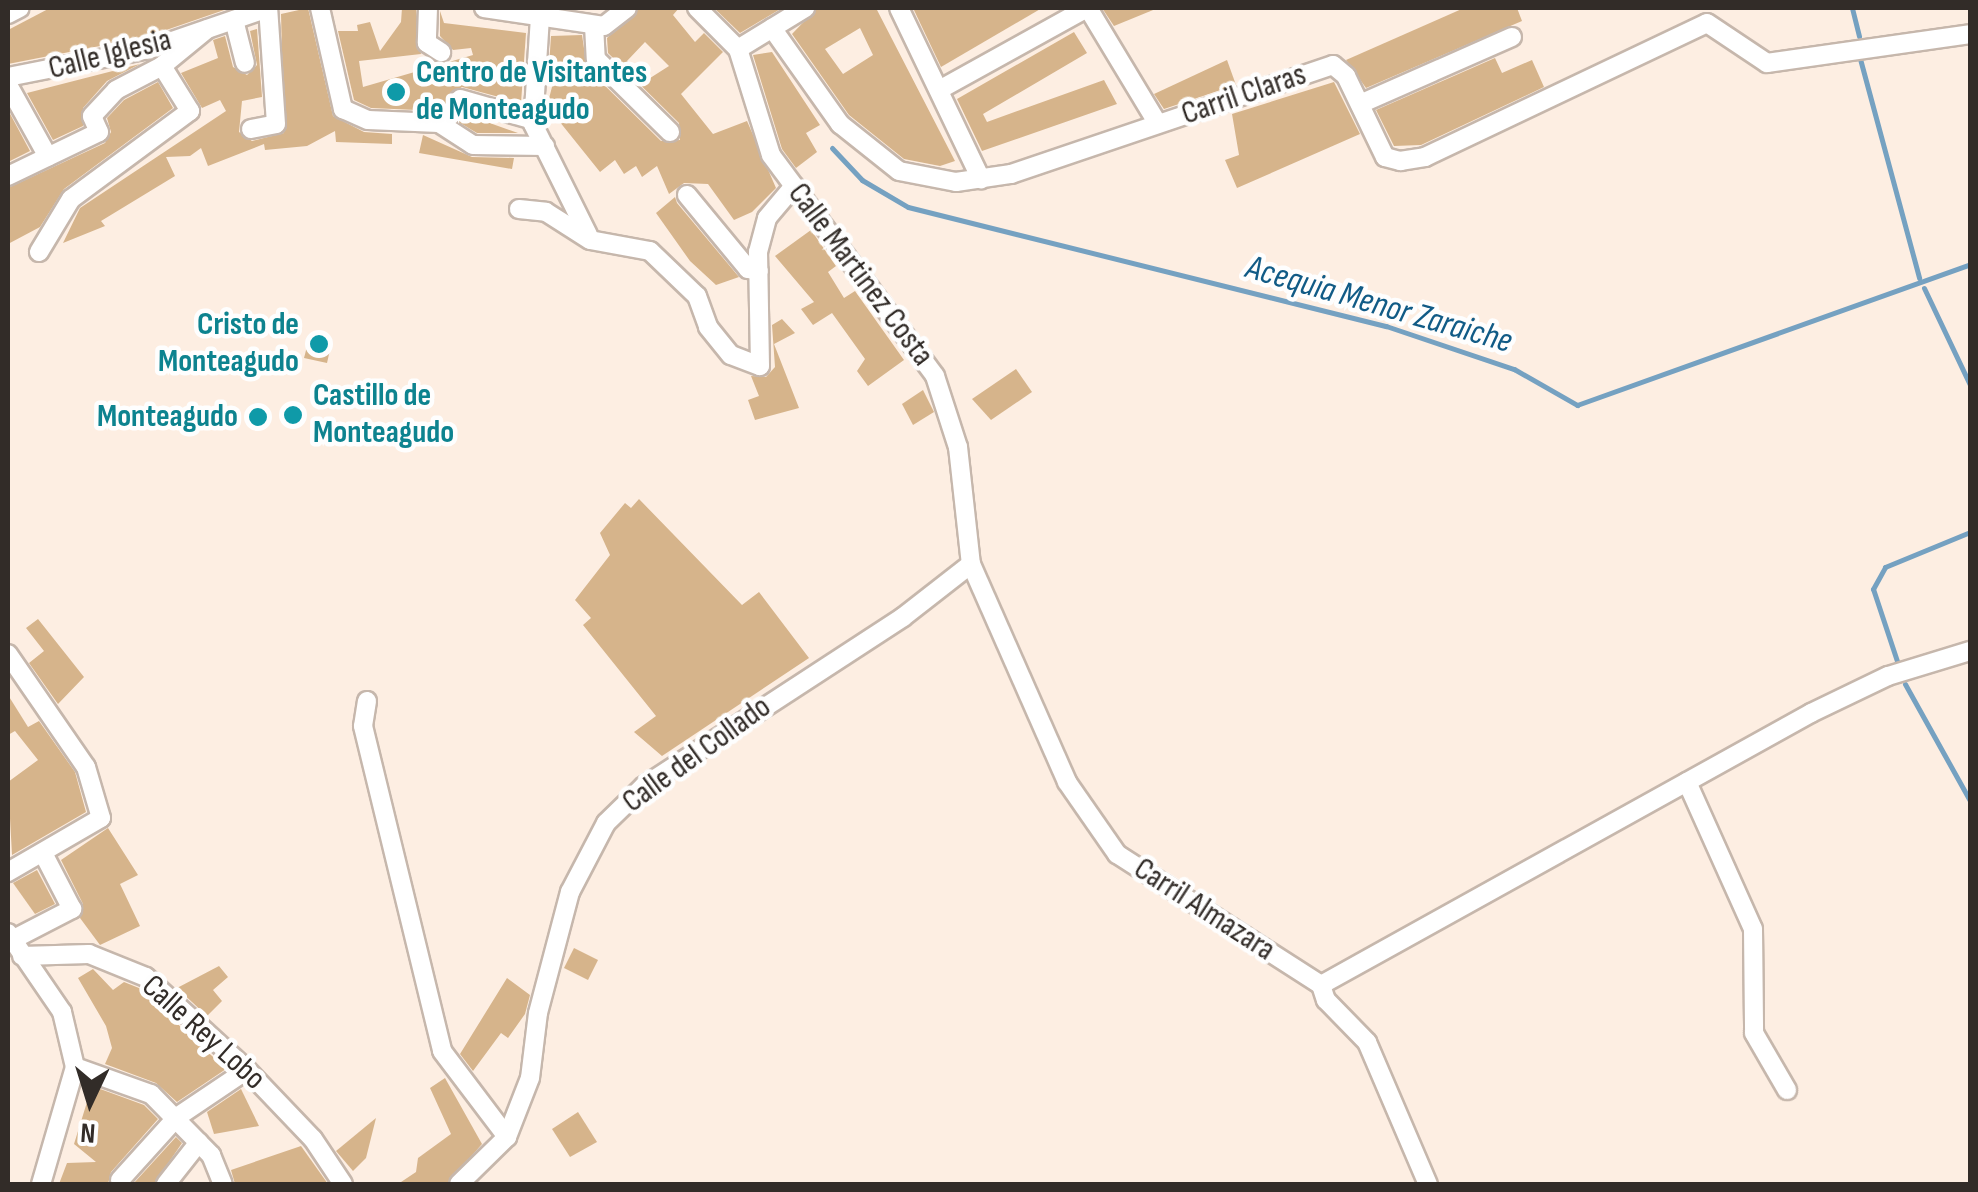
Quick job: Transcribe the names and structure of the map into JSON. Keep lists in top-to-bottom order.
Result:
{
  "streets": {
    "street": [
      "Calle Iglesia",
      "Carril Claras",
      "Calle Martinez Costa",
      "Calle del Collado",
      "Carril Almazara",
      "Calle Rey Lobo"
    ]
  },
  "crossings": [
    ["Calle Martinez Costa", "Calle del Collado"],
    ["Calle Martinez Costa", "Carril Almazara"],
    ["Calle del Collado", "Carril Almazara"]
  ],
  "water": ["Acequia Menor Zaraiche"],
  "places": [
    "Centro de Visitantes de Monteagudo",
    "Cristo de Monteagudo",
    "Castillo de Monteagudo",
    "Monteagudo"
  ],
  "north": "bottom"
}
